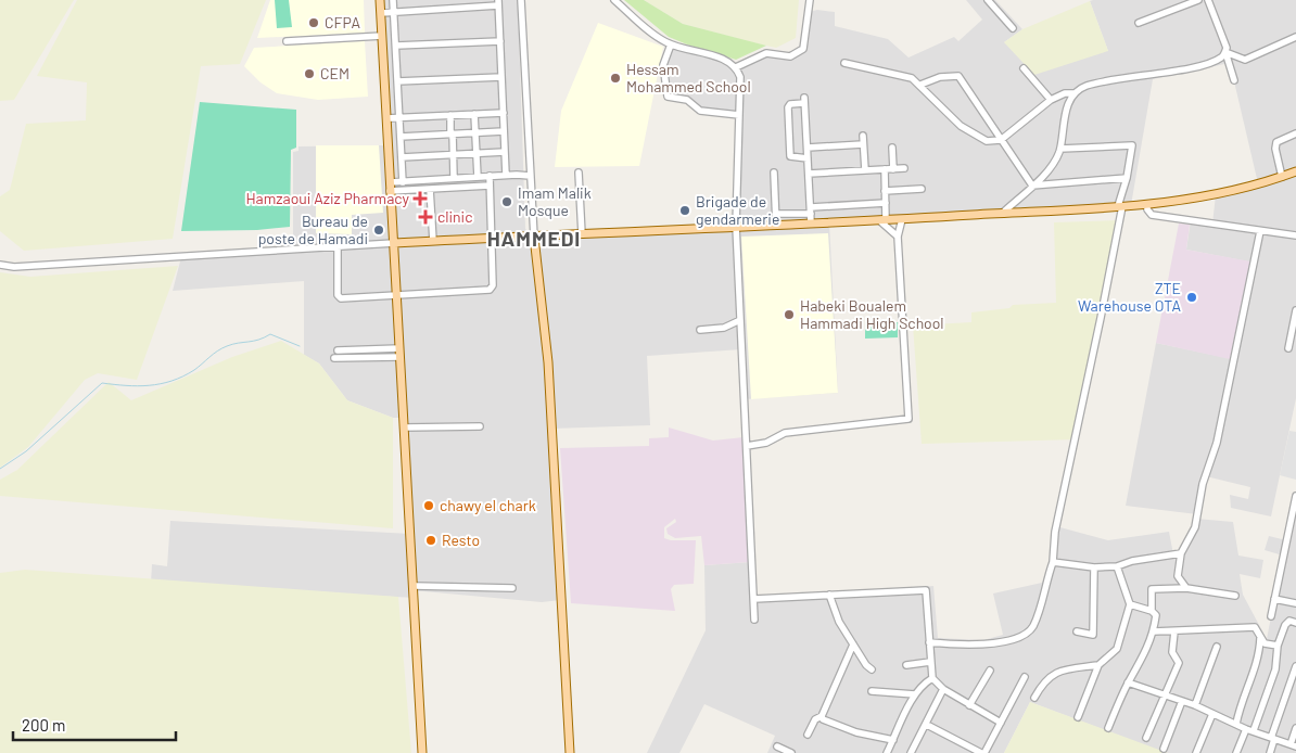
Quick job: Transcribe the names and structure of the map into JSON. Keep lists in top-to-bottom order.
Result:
{
  "districts": ["HAMMEDI"],
  "places": {
    "other": [
      "CFPA",
      "CEM",
      "Hessam Mohammed School",
      "Imam Malik Mosque",
      "Brigade de gendarmerie",
      "Bureau de poste de Hamadi",
      "ZTE Warehouse OTA",
      "Habeki Boualem Hammadi High School",
      "chawy el chark",
      "Resto"
    ],
    "health": ["Hamzaoui Aziz Pharmacy", "clinic"]
  },
  "scale_bar": "200 m"
}
